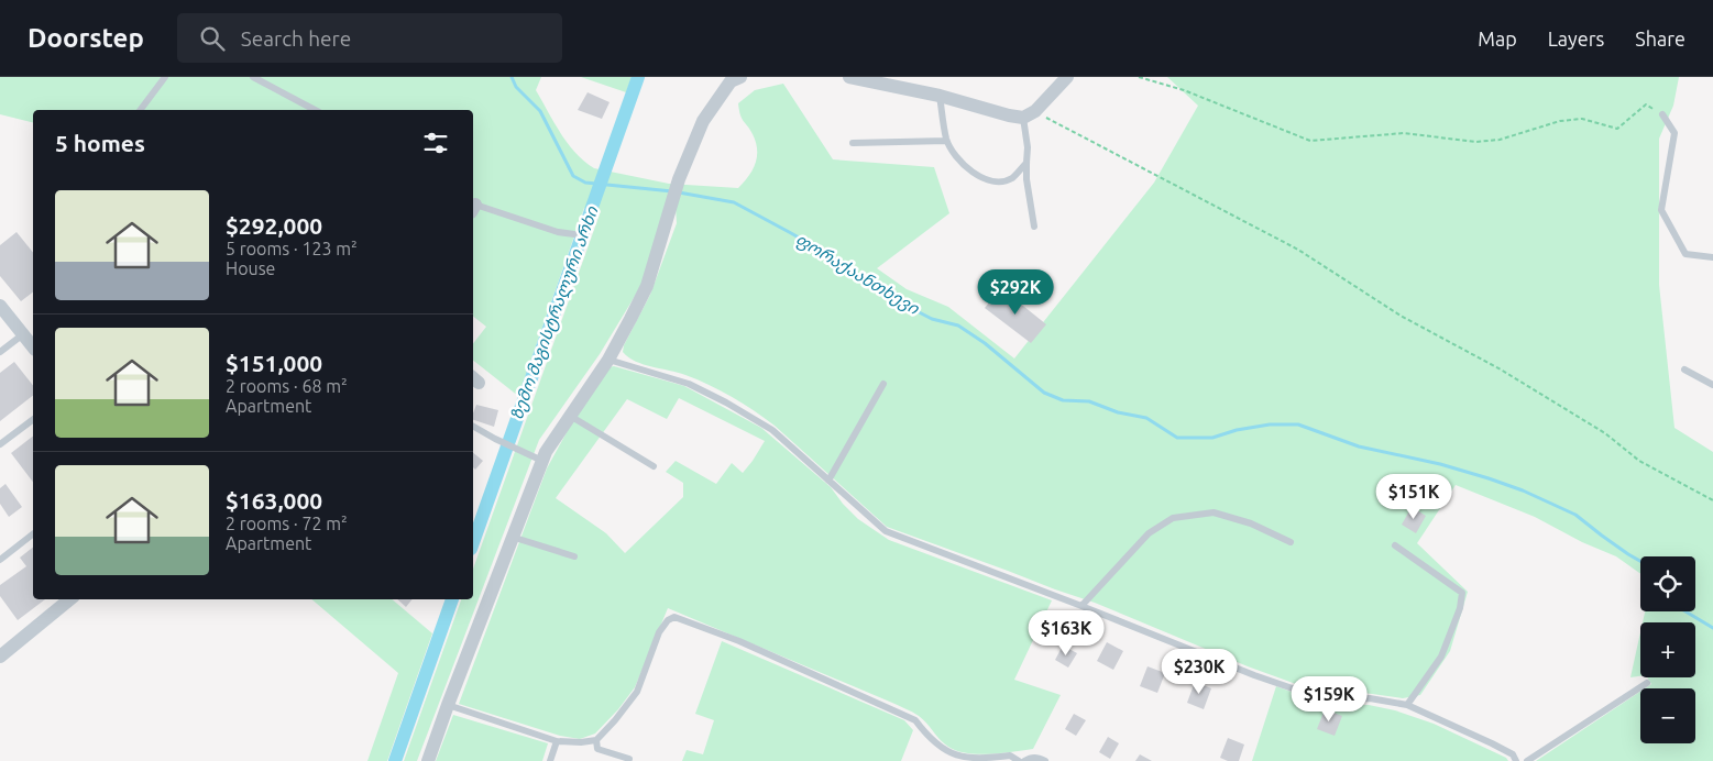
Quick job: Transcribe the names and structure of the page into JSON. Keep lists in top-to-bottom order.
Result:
{
  "water": ["ფორაქაანთხევი", "ზემო მაგისტრალური არხი"],
  "page": {
    "header": "Doorstep",
    "search": "Search here",
    "nav": ["Map", "Layers", "Share"],
    "heading": "5 homes",
    "list": [
      {
        "name": "$292,000",
        "note": "5 rooms · 123 m² · House"
      },
      {
        "name": "$151,000",
        "note": "2 rooms · 68 m² · Apartment"
      },
      {
        "name": "$163,000",
        "note": "2 rooms · 72 m² · Apartment"
      }
    ],
    "price": [
      "$292K",
      "$151K",
      "$163K",
      "$230K",
      "$159K"
    ],
    "map_buttons": ["+", "−"]
  }
}
